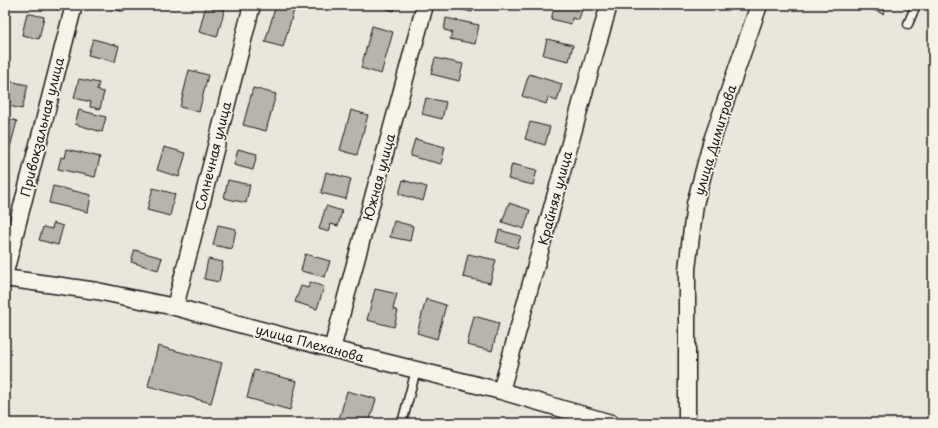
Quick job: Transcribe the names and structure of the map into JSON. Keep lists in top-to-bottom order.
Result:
{
  "streets": {
    "street": [
      "Привокзальная улица",
      "улица Димитрова",
      "Солнечная улица",
      "Южная улица",
      "Крайняя улица",
      "улица Плеханова"
    ]
  },
  "crossings": [
    ["Солнечная улица", "улица Плеханова"],
    ["Южная улица", "улица Плеханова"],
    ["Крайняя улица", "улица Плеханова"]
  ]
}
